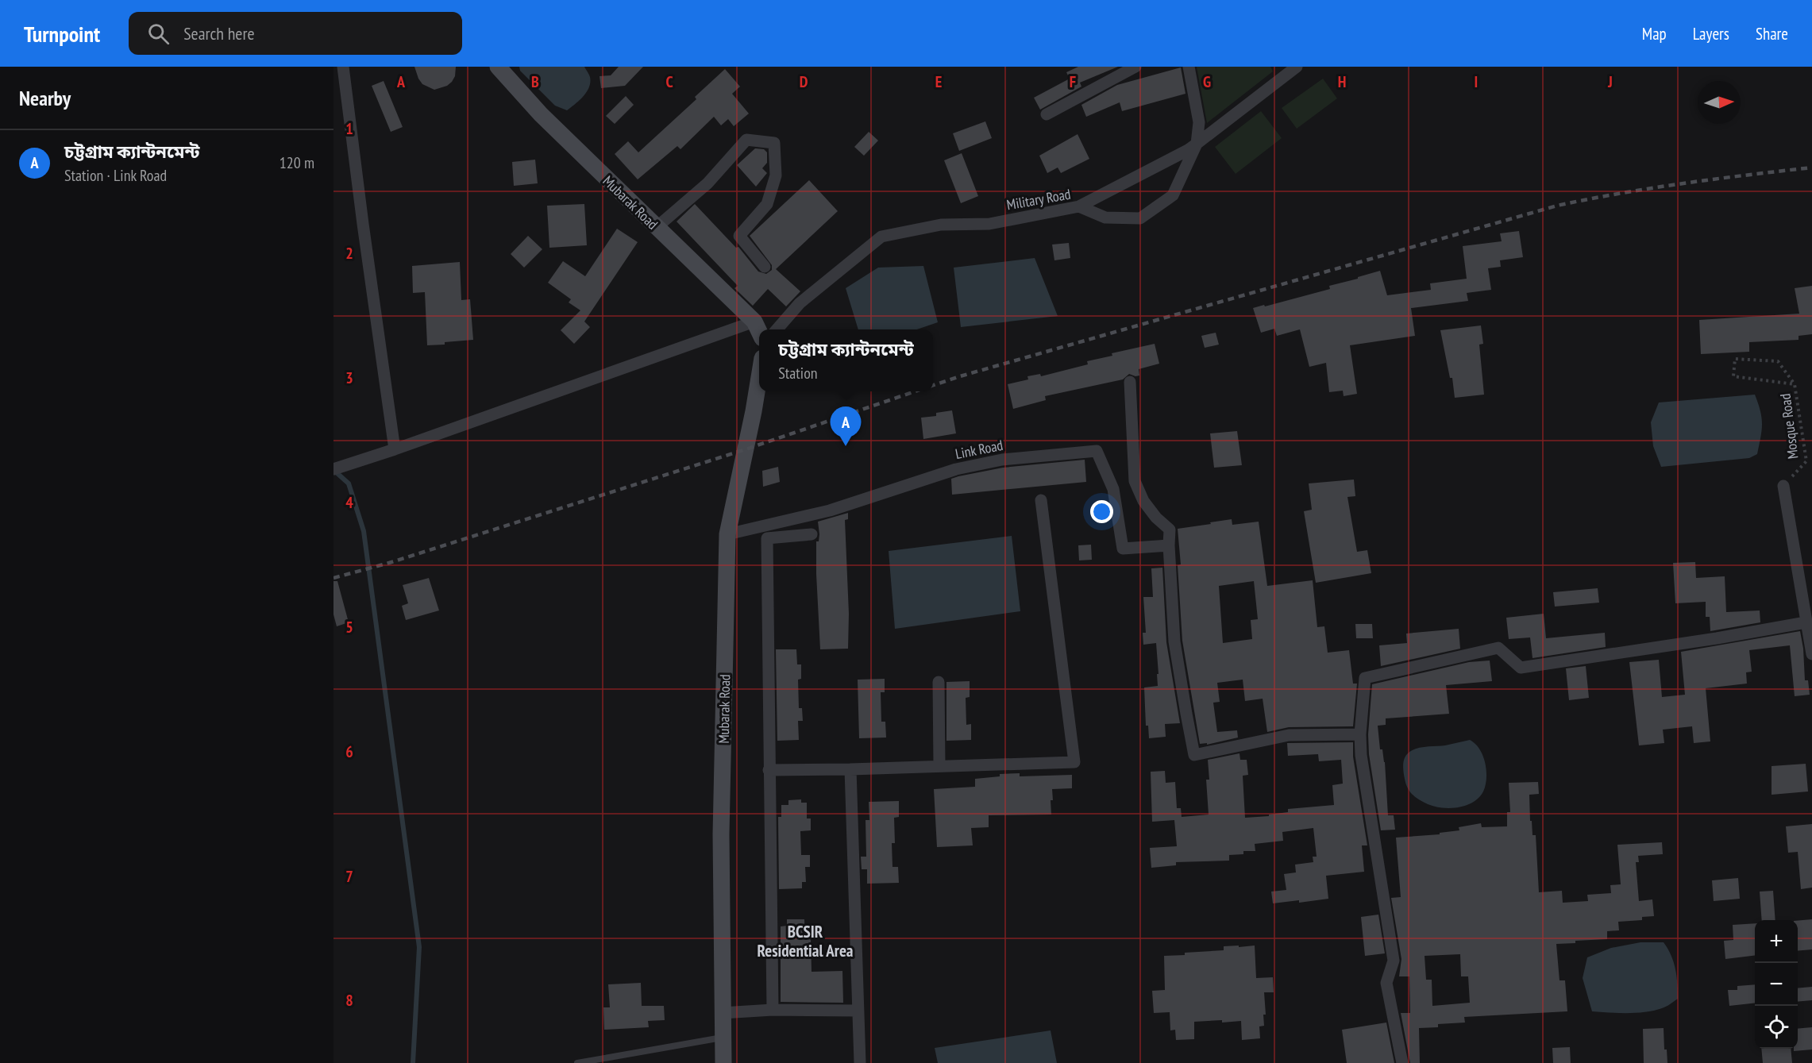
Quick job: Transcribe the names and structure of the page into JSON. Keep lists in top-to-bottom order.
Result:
{
  "streets": {
    "street": ["Military Road", "Mubarak Road", "Link Road"],
    "path": ["Mosque Road"]
  },
  "crossings": [
    ["Mubarak Road", "Link Road"]
  ],
  "districts": ["BCSIR Residential Area"],
  "north": "right",
  "page": {
    "header": "Turnpoint",
    "search": "Search here",
    "nav": ["Map", "Layers", "Share"],
    "heading": "Nearby",
    "list": [
      {
        "mark": "A",
        "name": "চট্টগ্রাম ক্যান্টনমেন্ট",
        "note": "Station · Link Road",
        "value": "120 m"
      }
    ],
    "popup": ["চট্টগ্রাম ক্যান্টনমেন্ট", "Station"],
    "pins": "A",
    "map_buttons": ["+", "−"]
  },
  "grid": {
    "columns": [
      "A",
      "B",
      "C",
      "D",
      "E",
      "F",
      "G",
      "H",
      "I",
      "J"
    ],
    "rows": [
      "1",
      "2",
      "3",
      "4",
      "5",
      "6",
      "7",
      "8"
    ]
  }
}
